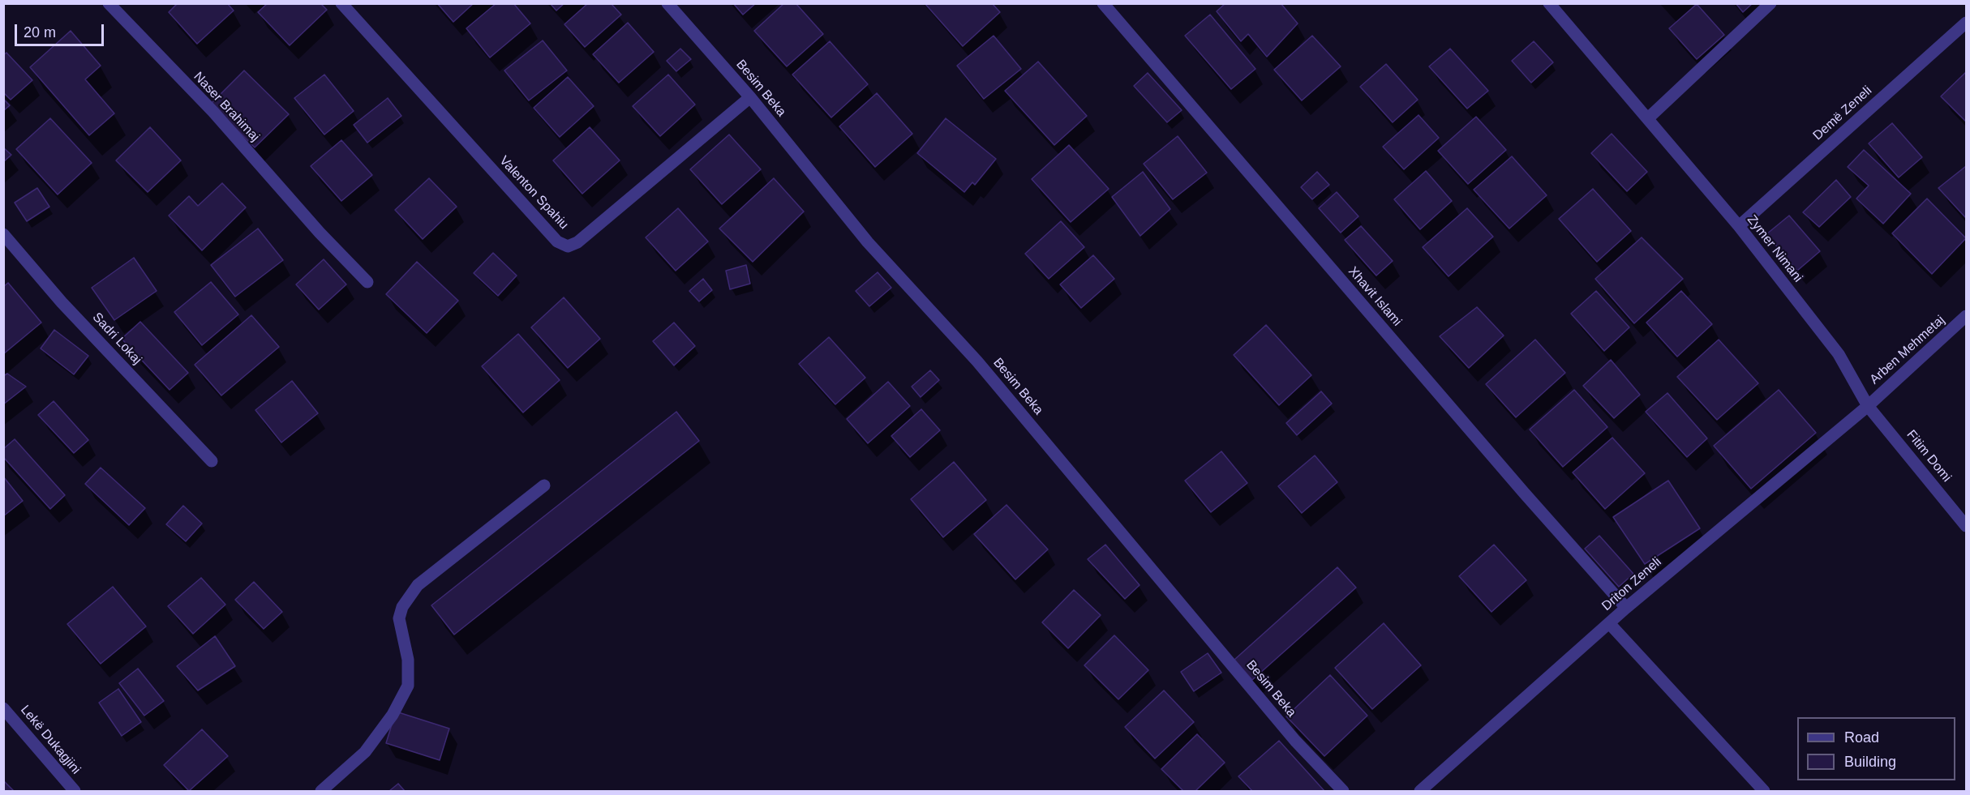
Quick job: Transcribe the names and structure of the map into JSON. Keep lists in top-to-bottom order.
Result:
{
  "streets": {
    "street": [
      "Besim Beka",
      "Naser Brahimaj",
      "Demë Zeneli",
      "Valenton Spahiu",
      "Zymer Nimani",
      "Xhavit Islami",
      "Sadri Lokaj",
      "Arben Mehmetaj",
      "Fitim Domi",
      "Driton Zeneli",
      "Lekë Dukagjini"
    ]
  },
  "crossings": [
    ["Besim Beka", "Valenton Spahiu"],
    ["Demë Zeneli", "Zymer Nimani"],
    ["Zymer Nimani", "Arben Mehmetaj"],
    ["Zymer Nimani", "Fitim Domi"],
    ["Zymer Nimani", "Driton Zeneli"],
    ["Xhavit Islami", "Driton Zeneli"],
    ["Arben Mehmetaj", "Fitim Domi"],
    ["Arben Mehmetaj", "Driton Zeneli"],
    ["Fitim Domi", "Driton Zeneli"]
  ],
  "legend": ["Road", "Building"],
  "scale_bar": "20 m"
}
